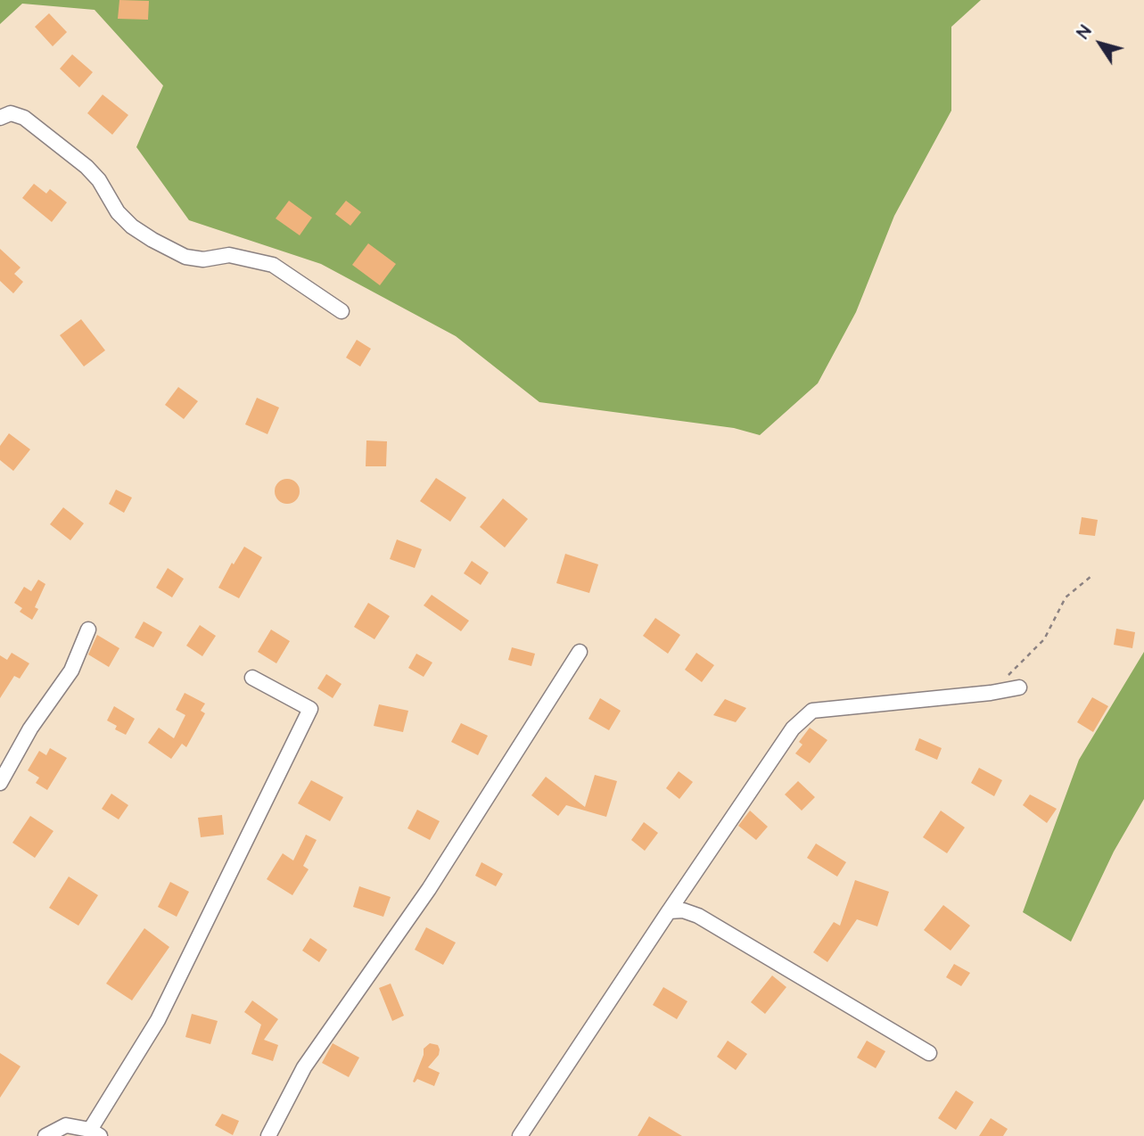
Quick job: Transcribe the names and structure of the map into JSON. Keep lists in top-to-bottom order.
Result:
{
  "north": "top left"
}
